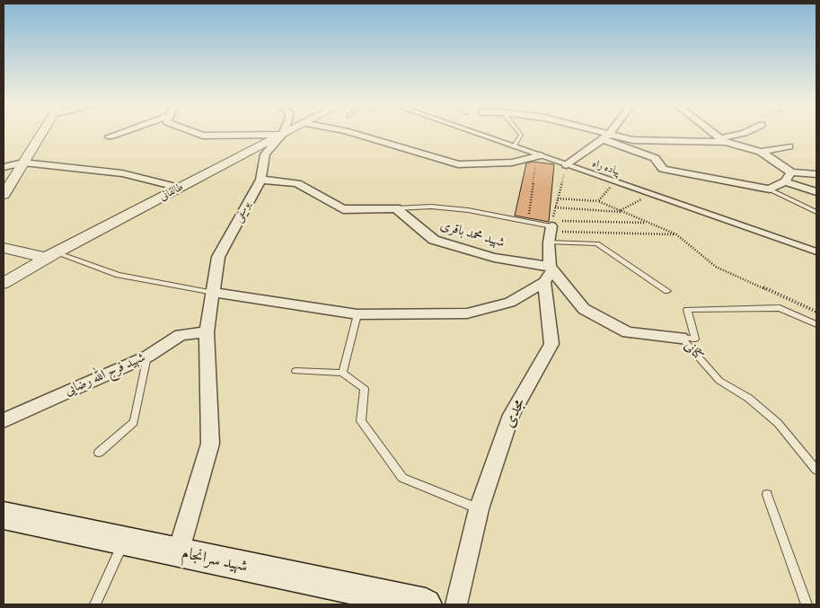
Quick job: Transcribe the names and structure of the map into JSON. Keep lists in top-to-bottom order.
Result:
{
  "streets": {
    "main road": ["شهید سرانجام"],
    "street": [
      "پیاده راه",
      "طالقانی",
      "یوسفی",
      "شهید محمد باقری",
      "کتانی",
      "شهید فرج الله رضایی",
      "مجدی"
    ]
  },
  "crossings": [
    ["طالقانی", "یوسفی"],
    ["یوسفی", "شهید محمد باقری"],
    ["یوسفی", "شهید فرج الله رضایی"],
    ["یوسفی", "شهید سرانجام"],
    ["شهید محمد باقری", "کتانی"],
    ["شهید محمد باقری", "مجدی"],
    ["کتانی", "مجدی"]
  ]
}
